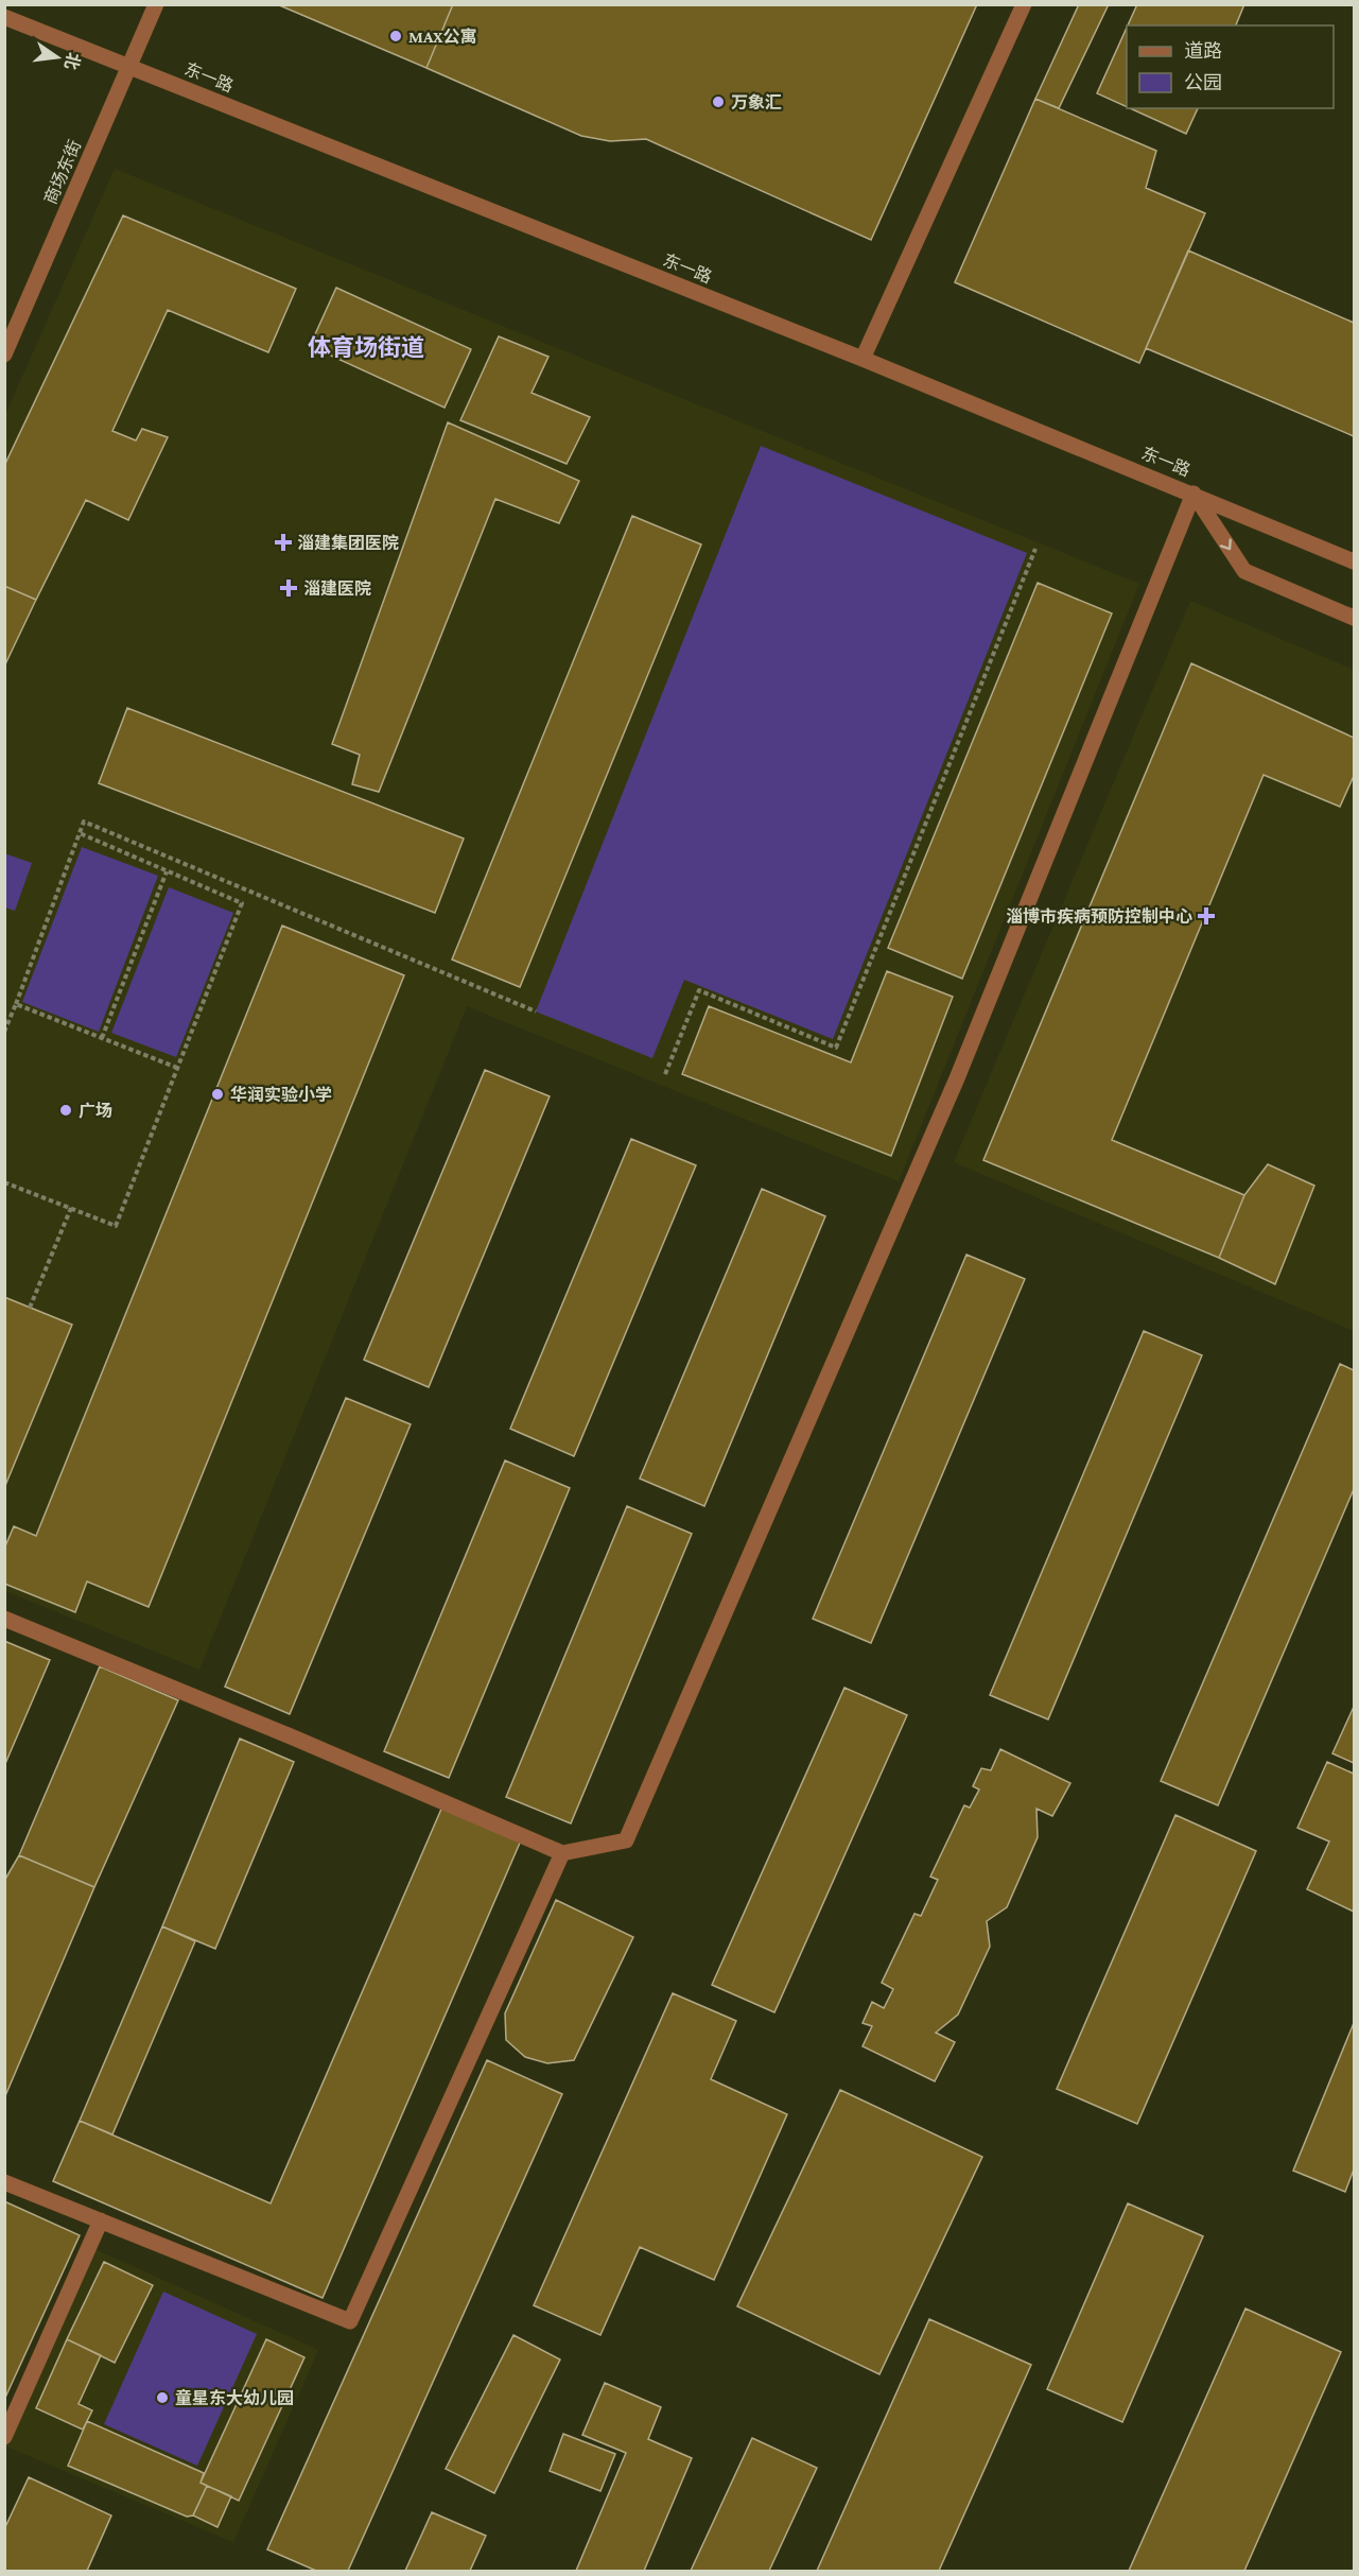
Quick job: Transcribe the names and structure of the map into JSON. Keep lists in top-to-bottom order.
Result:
{
  "streets": {
    "street": ["东一路", "商场东街"]
  },
  "crossings": [
    ["东一路", "商场东街"]
  ],
  "districts": ["体育场街道"],
  "places": {
    "other": [
      "MAX公寓",
      "万象汇",
      "华润实验小学",
      "广场",
      "童星东大幼儿园"
    ],
    "health": ["淄建集团医院", "淄建医院", "淄博市疾病预防控制中心"]
  },
  "legend": ["道路", "公园"],
  "north": "right"
}
